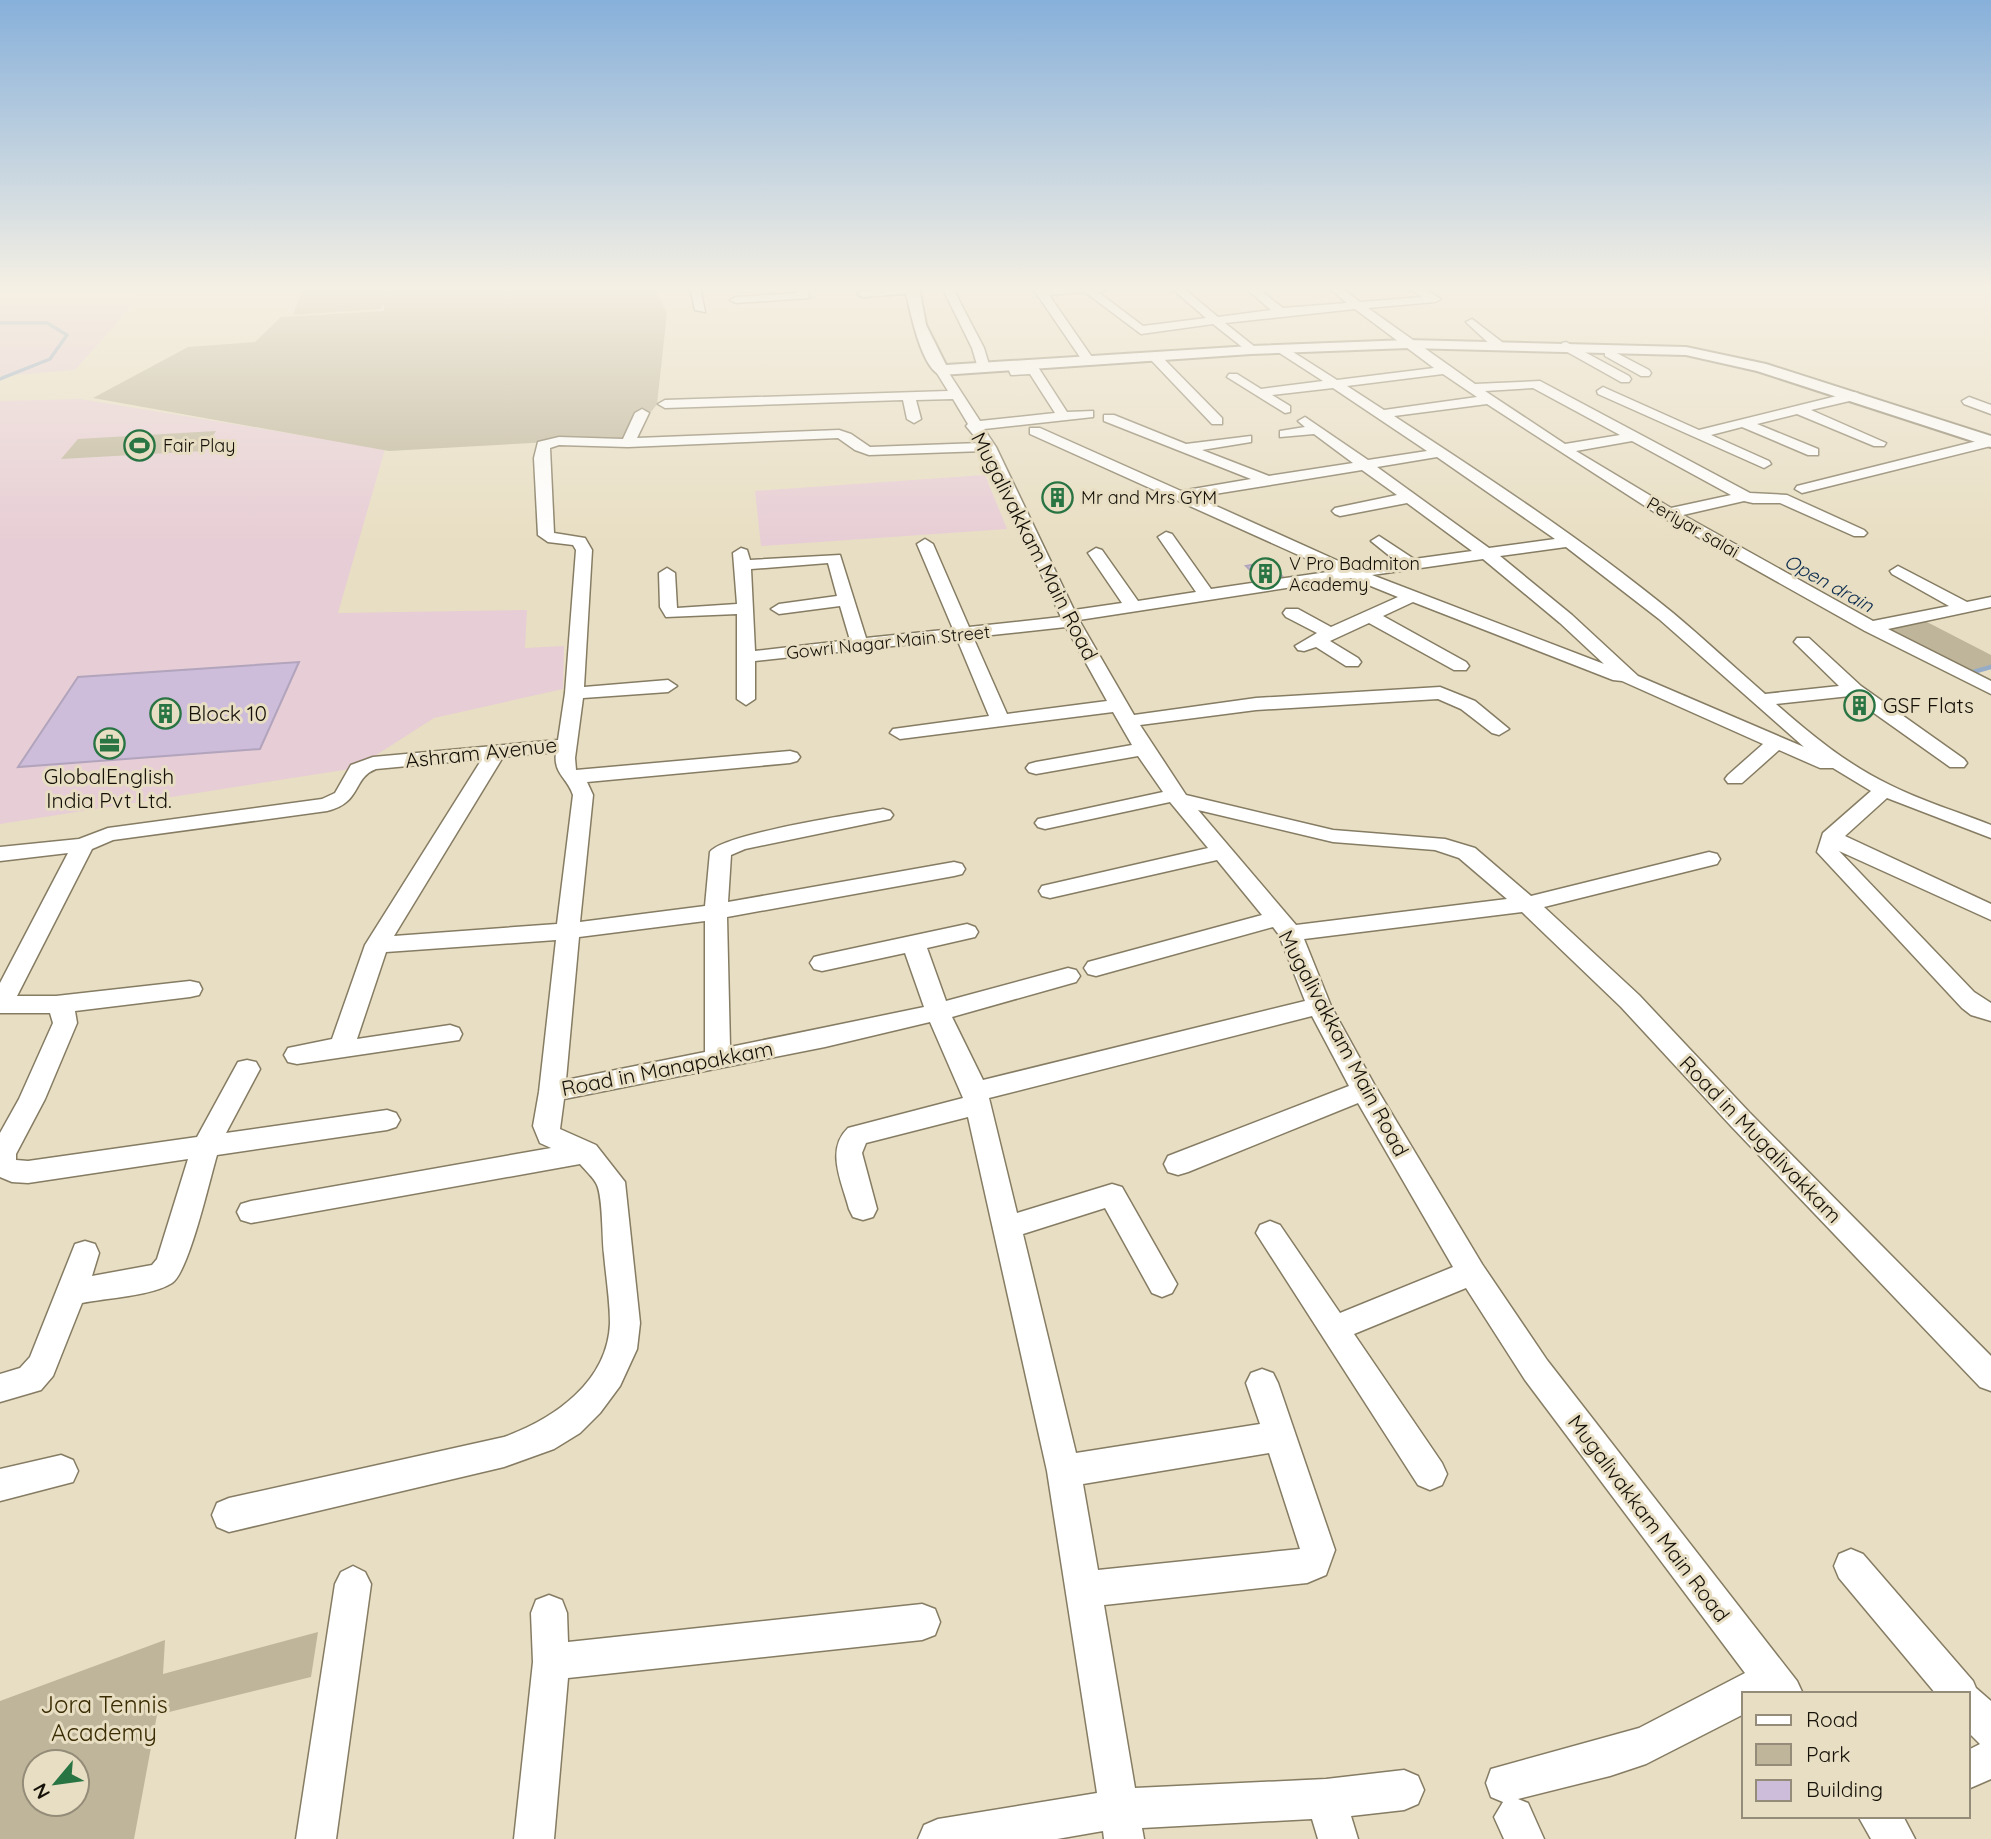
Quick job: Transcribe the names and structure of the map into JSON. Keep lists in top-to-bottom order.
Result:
{
  "streets": {
    "street": [
      "Periyar salai",
      "Mugalivakkam Main Road",
      "Gowri Nagar Main Street",
      "Ashram Avenue",
      "Road in Manapakkam",
      "Road in Mugalivakkam"
    ]
  },
  "crossings": [
    ["Mugalivakkam Main Road", "Gowri Nagar Main Street"],
    ["Mugalivakkam Main Road", "Road in Mugalivakkam"],
    ["Ashram Avenue", "Road in Manapakkam"]
  ],
  "water": ["Open drain"],
  "parks": ["Jora Tennis Academy"],
  "places": {
    "sports": ["Fair Play"],
    "building": [
      "Mr and Mrs GYM",
      "V Pro Badmiton Academy",
      "GSF Flats",
      "Block 10"
    ],
    "office": ["GlobalEnglish India Pvt Ltd."]
  },
  "legend": ["Road", "Park", "Building"],
  "north": "bottom left"
}
